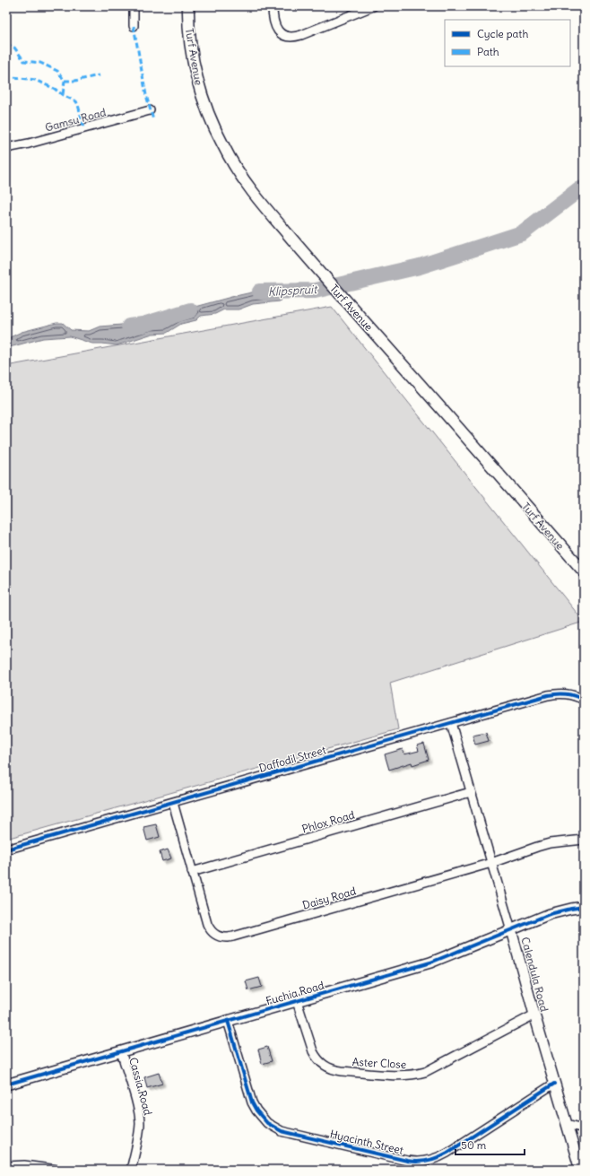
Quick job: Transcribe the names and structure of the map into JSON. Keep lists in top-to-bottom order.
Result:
{
  "streets": {
    "main road": ["Turf Avenue"],
    "street": [
      "Gamsu Road",
      "Daffodil Street",
      "Phlox Road",
      "Daisy Road",
      "Calendula Road",
      "Fuchia Road",
      "Aster Close",
      "Cassia Road",
      "Hyacinth Street"
    ]
  },
  "crossings": [
    ["Daffodil Street", "Daisy Road"],
    ["Daffodil Street", "Calendula Road"],
    ["Phlox Road", "Daisy Road"],
    ["Phlox Road", "Calendula Road"],
    ["Daisy Road", "Calendula Road"],
    ["Calendula Road", "Fuchia Road"],
    ["Calendula Road", "Aster Close"],
    ["Calendula Road", "Hyacinth Street"],
    ["Fuchia Road", "Aster Close"],
    ["Fuchia Road", "Cassia Road"],
    ["Fuchia Road", "Hyacinth Street"]
  ],
  "water": ["Klipspruit"],
  "legend": ["Cycle path", "Path"],
  "scale_bar": "50 m"
}
